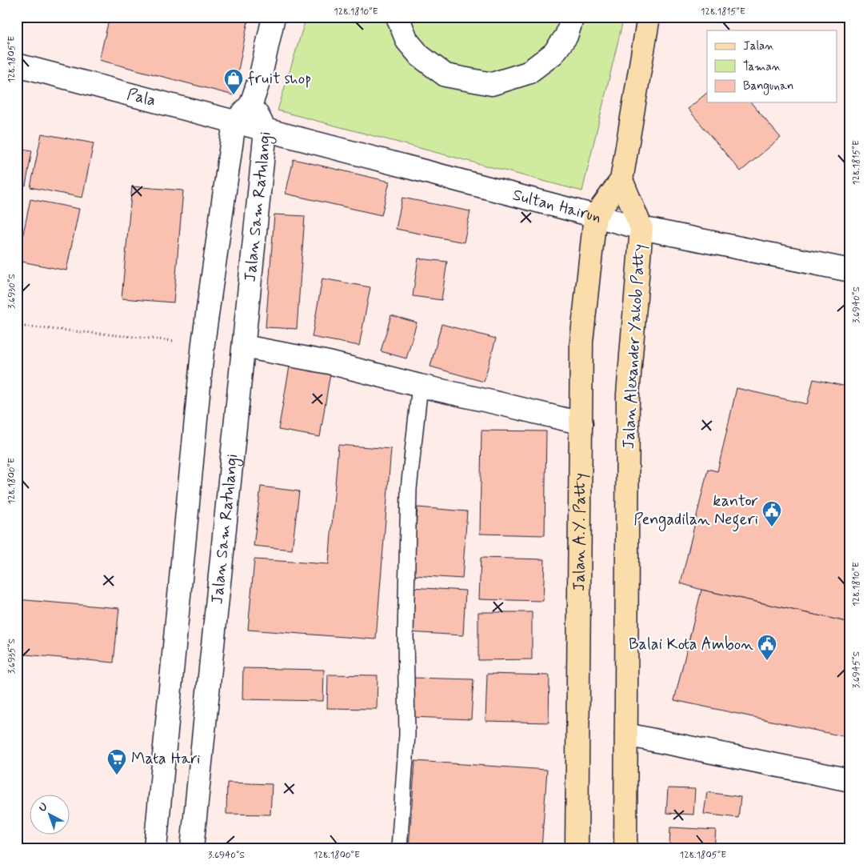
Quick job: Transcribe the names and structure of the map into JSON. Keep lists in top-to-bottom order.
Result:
{
  "streets": {
    "main road": ["Jalan Alexander Yakob Patty", "Jalan A.Y. Patty"],
    "street": ["Pala", "Jalan Sam Ratulangi", "Sultan Hairun"]
  },
  "crossings": [
    ["Pala", "Jalan Sam Ratulangi"],
    ["Pala", "Sultan Hairun"],
    ["Jalan Sam Ratulangi", "Sultan Hairun"],
    ["Sultan Hairun", "Jalan Alexander Yakob Patty"],
    ["Sultan Hairun", "Jalan A.Y. Patty"]
  ],
  "places": {
    "shop": ["fruit shop"],
    "public building": ["kantor Pengadilan Negeri", "Balai Kota Ambon"],
    "supermarket": ["Mata Hari"]
  },
  "legend": ["Jalan", "Taman", "Bangunan"],
  "north": "top left",
  "coordinates": [
    "128.1810°E",
    "128.1815°E",
    "128.1805°E",
    "3.6930°S",
    "3.6940°S",
    "128.1800°E",
    "3.6935°S",
    "3.6945°S"
  ]
}
